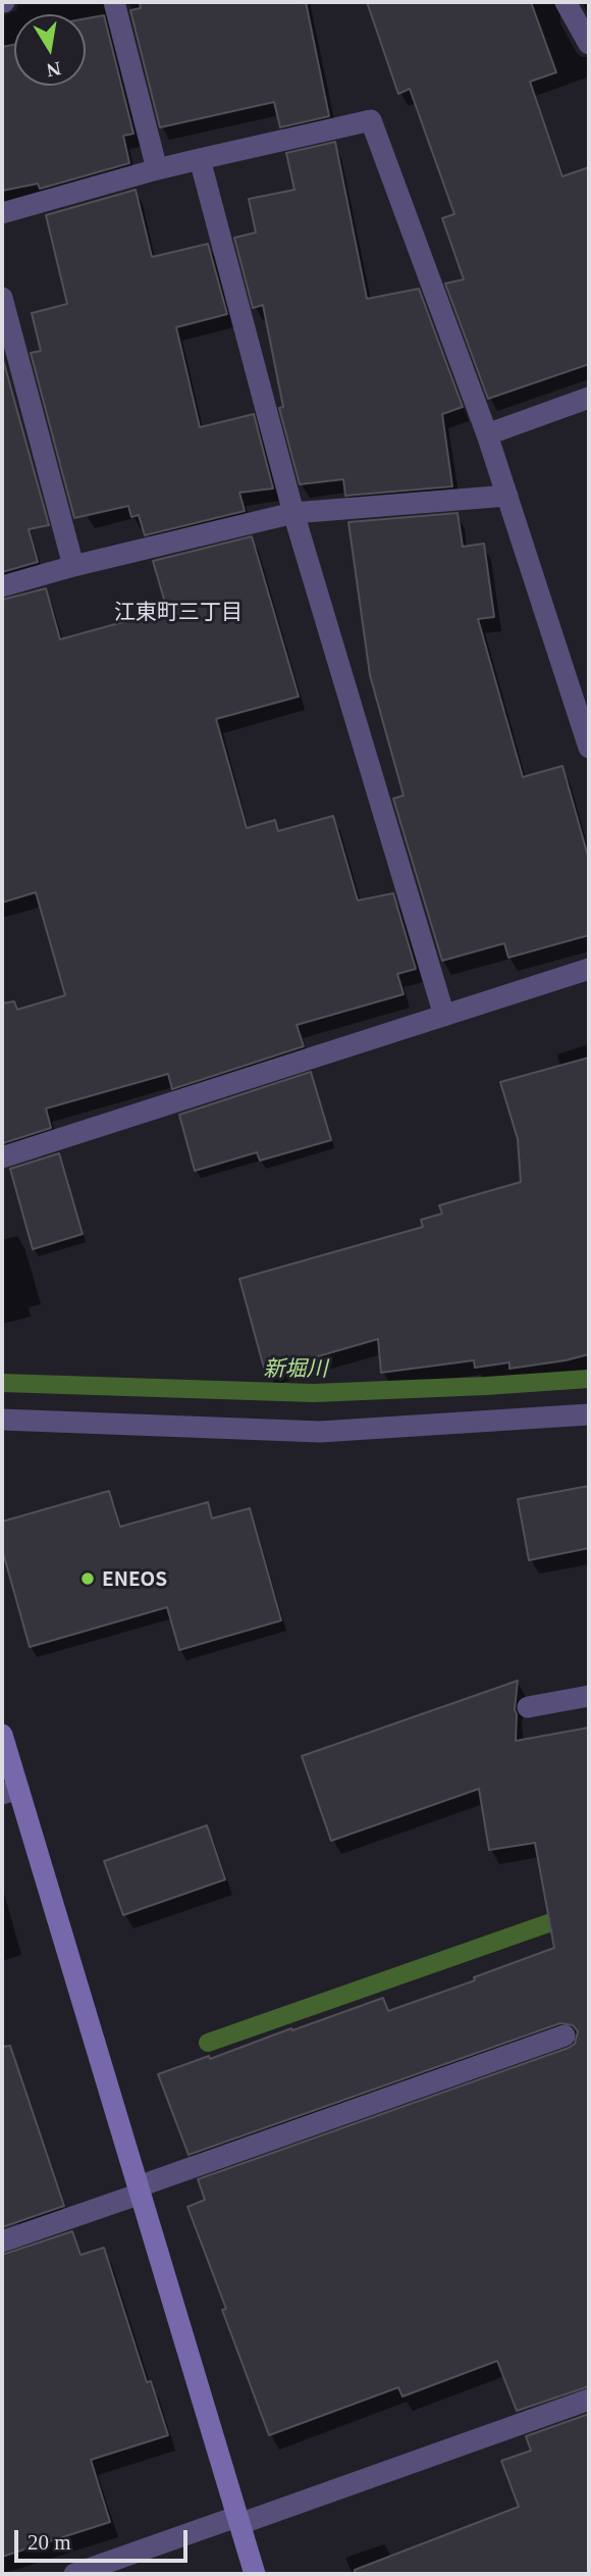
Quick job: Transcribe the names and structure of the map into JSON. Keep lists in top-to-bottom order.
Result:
{
  "districts": ["江東町三丁目"],
  "water": ["新堀川"],
  "places": ["ENEOS"],
  "scale_bar": "20 m",
  "north": "bottom"
}
